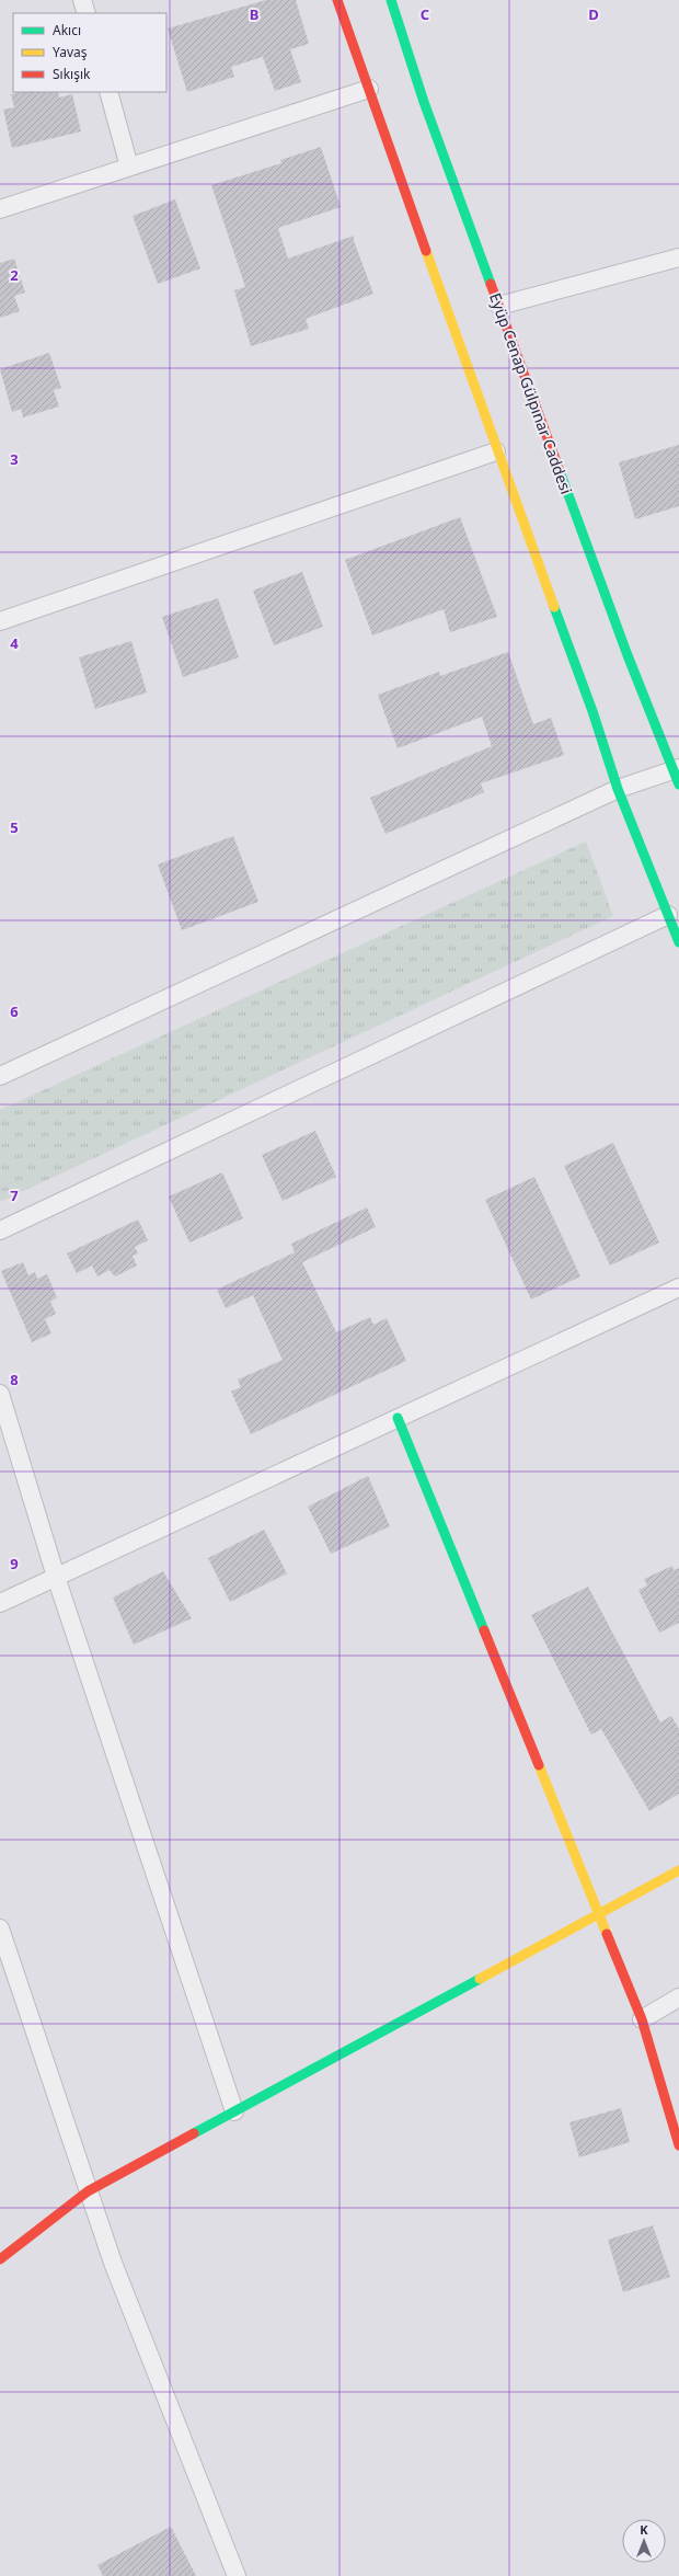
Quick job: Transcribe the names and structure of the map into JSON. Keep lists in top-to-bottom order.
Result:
{
  "streets": {
    "main road": ["Eyüp Cenap Gülpınar Caddesi"]
  },
  "legend": ["Akıcı", "Yavaş", "Sıkışık"],
  "north": "top",
  "grid": {
    "columns": ["B", "C", "D"],
    "rows": [
      "2",
      "3",
      "4",
      "5",
      "6",
      "7",
      "8",
      "9"
    ]
  }
}
